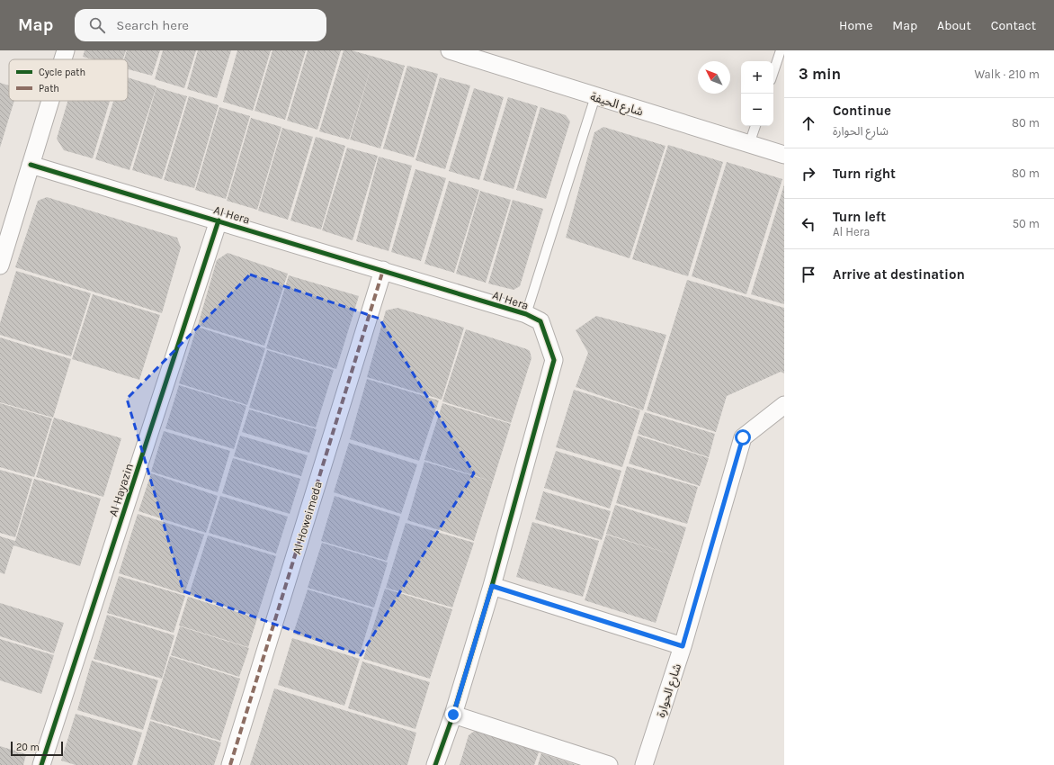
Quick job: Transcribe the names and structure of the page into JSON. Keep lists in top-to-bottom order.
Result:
{
  "streets": {
    "street": [
      "شارع الحيفة",
      "Al Hera",
      "Al Hayazin",
      "Al Howeimeda",
      "شارع الحوارة"
    ]
  },
  "crossings": [
    ["Al Hera", "Al Hayazin"],
    ["Al Hera", "Al Howeimeda"]
  ],
  "legend": ["Cycle path", "Path"],
  "scale_bar": "20 m",
  "north": "top left",
  "page": {
    "header": "Map",
    "search": "Search here",
    "nav": [
      "Home",
      "Map",
      "About",
      "Contact"
    ],
    "heading": ["3 min", "Walk · 210 m"],
    "map_buttons": ["+", "−"],
    "list": [
      ["Continue", "شارع الحوارة", "80 m"],
      ["Turn right", "80 m"],
      ["Turn left", "Al Hera", "50 m"],
      "Arrive at destination"
    ],
    "scale": "20 m"
  }
}
